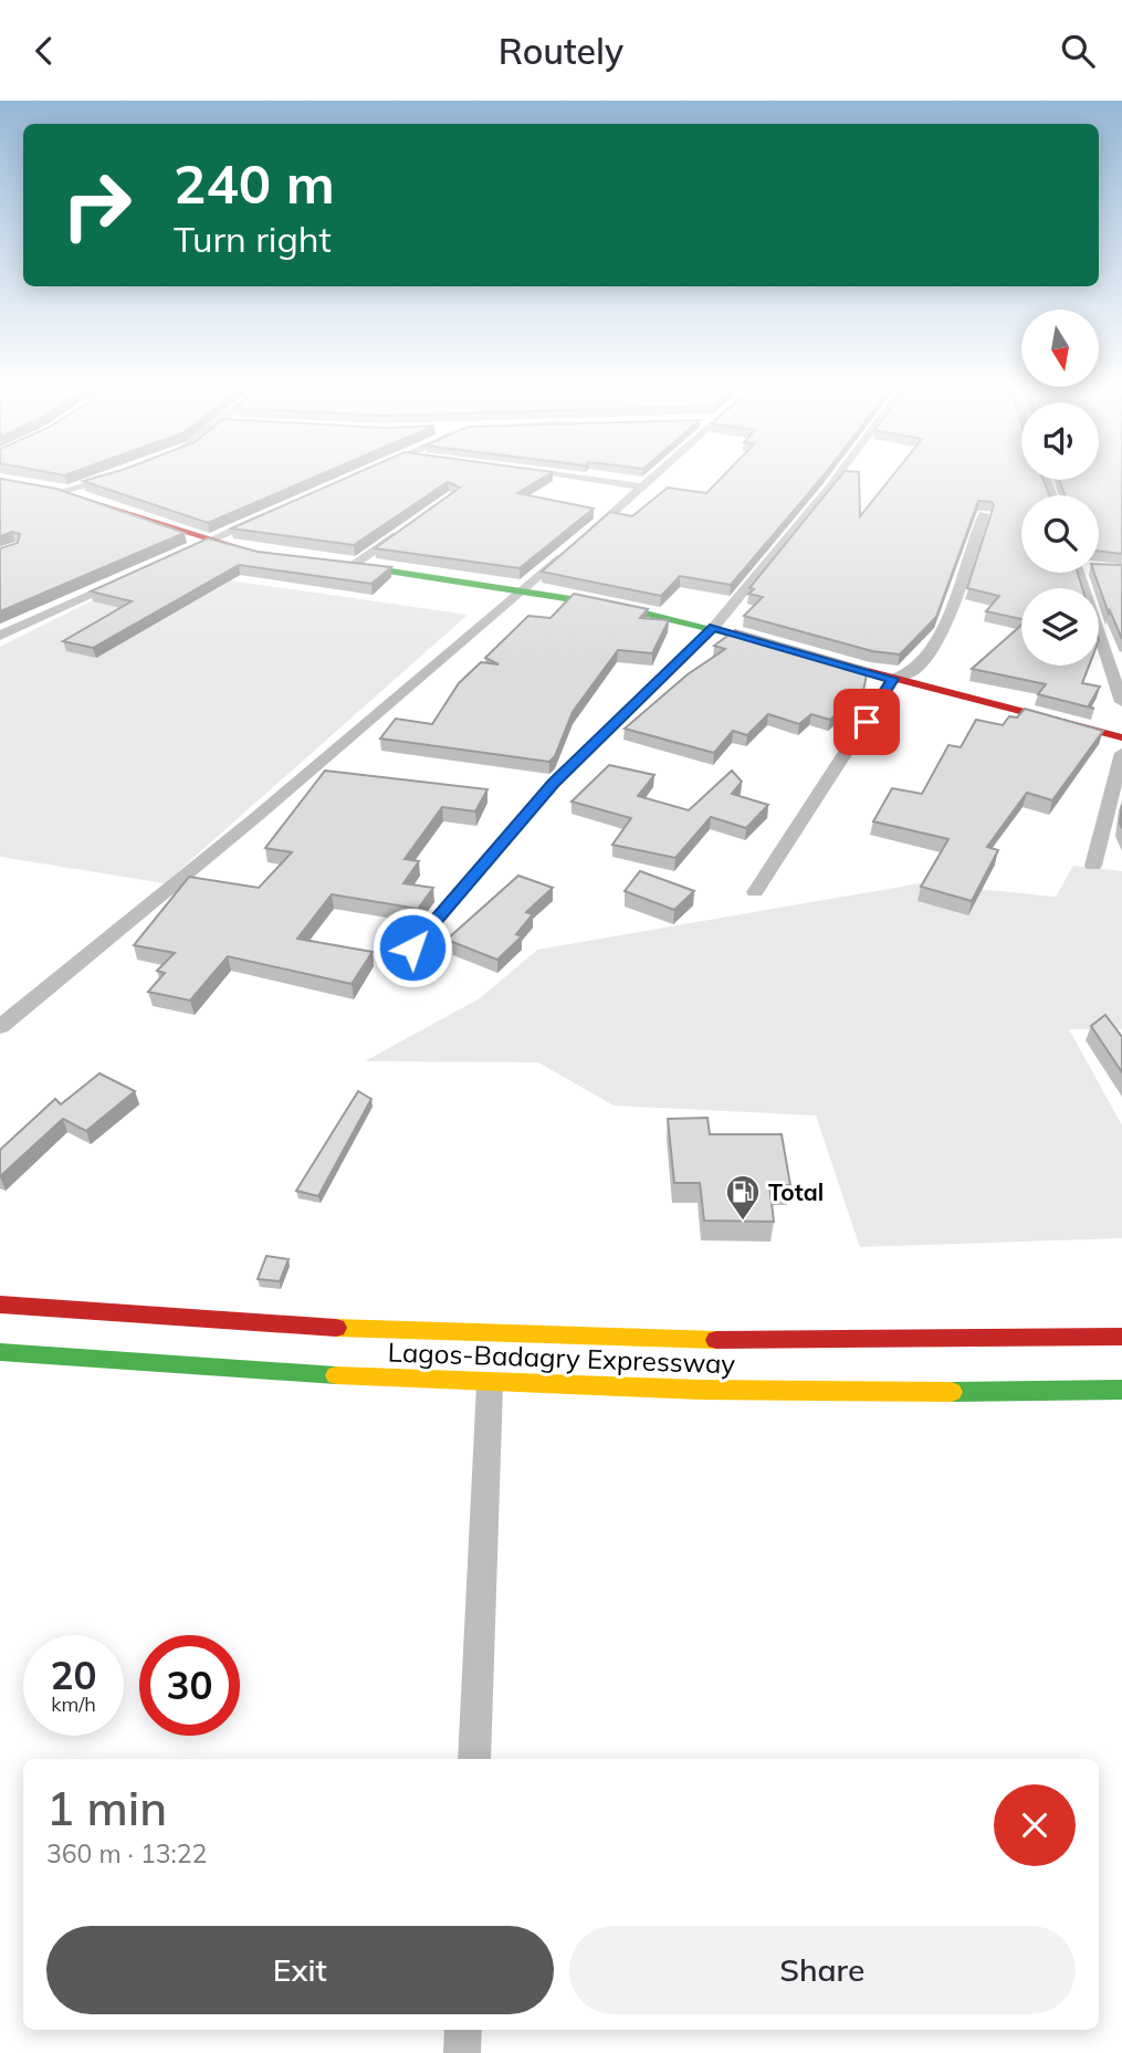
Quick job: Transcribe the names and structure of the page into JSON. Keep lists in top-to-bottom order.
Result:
{
  "streets": {
    "main road": ["Lagos-Badagry Expressway"]
  },
  "places": {
    "fuel station": ["Total"]
  },
  "north": "bottom",
  "page": {
    "header": "Routely",
    "turn": ["240 m", "Turn right"],
    "speed": "20 km/h",
    "limit": "30",
    "heading": ["1 min", "360 m · 13:22"],
    "buttons": ["Exit", "Share"]
  }
}
